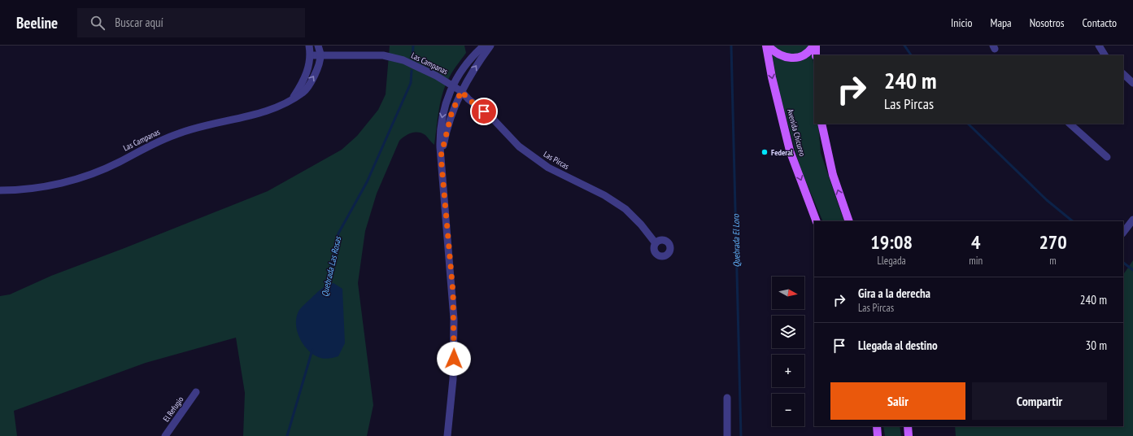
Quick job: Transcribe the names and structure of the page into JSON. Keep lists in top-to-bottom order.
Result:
{
  "streets": {
    "main road": ["Avenida Chicureo"],
    "street": ["Las Campanas", "Las Pircas", "El Refugio"]
  },
  "crossings": [
    ["Las Campanas", "Las Pircas"]
  ],
  "water": ["Quebrada El Loro", "Quebrada Las Rosas"],
  "places": ["Federal"],
  "north": "right",
  "page": {
    "header": "Beeline",
    "search": "Buscar aquí",
    "nav": [
      "Inicio",
      "Mapa",
      "Nosotros",
      "Contacto"
    ],
    "turn": ["240 m", "Las Pircas"],
    "eta": [
      "19:08",
      "Llegada",
      "4",
      "min",
      "270",
      "m"
    ],
    "map_buttons": ["+", "−"],
    "list": [
      {
        "name": "Gira a la derecha",
        "note": "Las Pircas",
        "value": "240 m"
      },
      {
        "name": "Llegada al destino",
        "value": "30 m"
      }
    ],
    "buttons": ["Salir", "Compartir"]
  }
}
